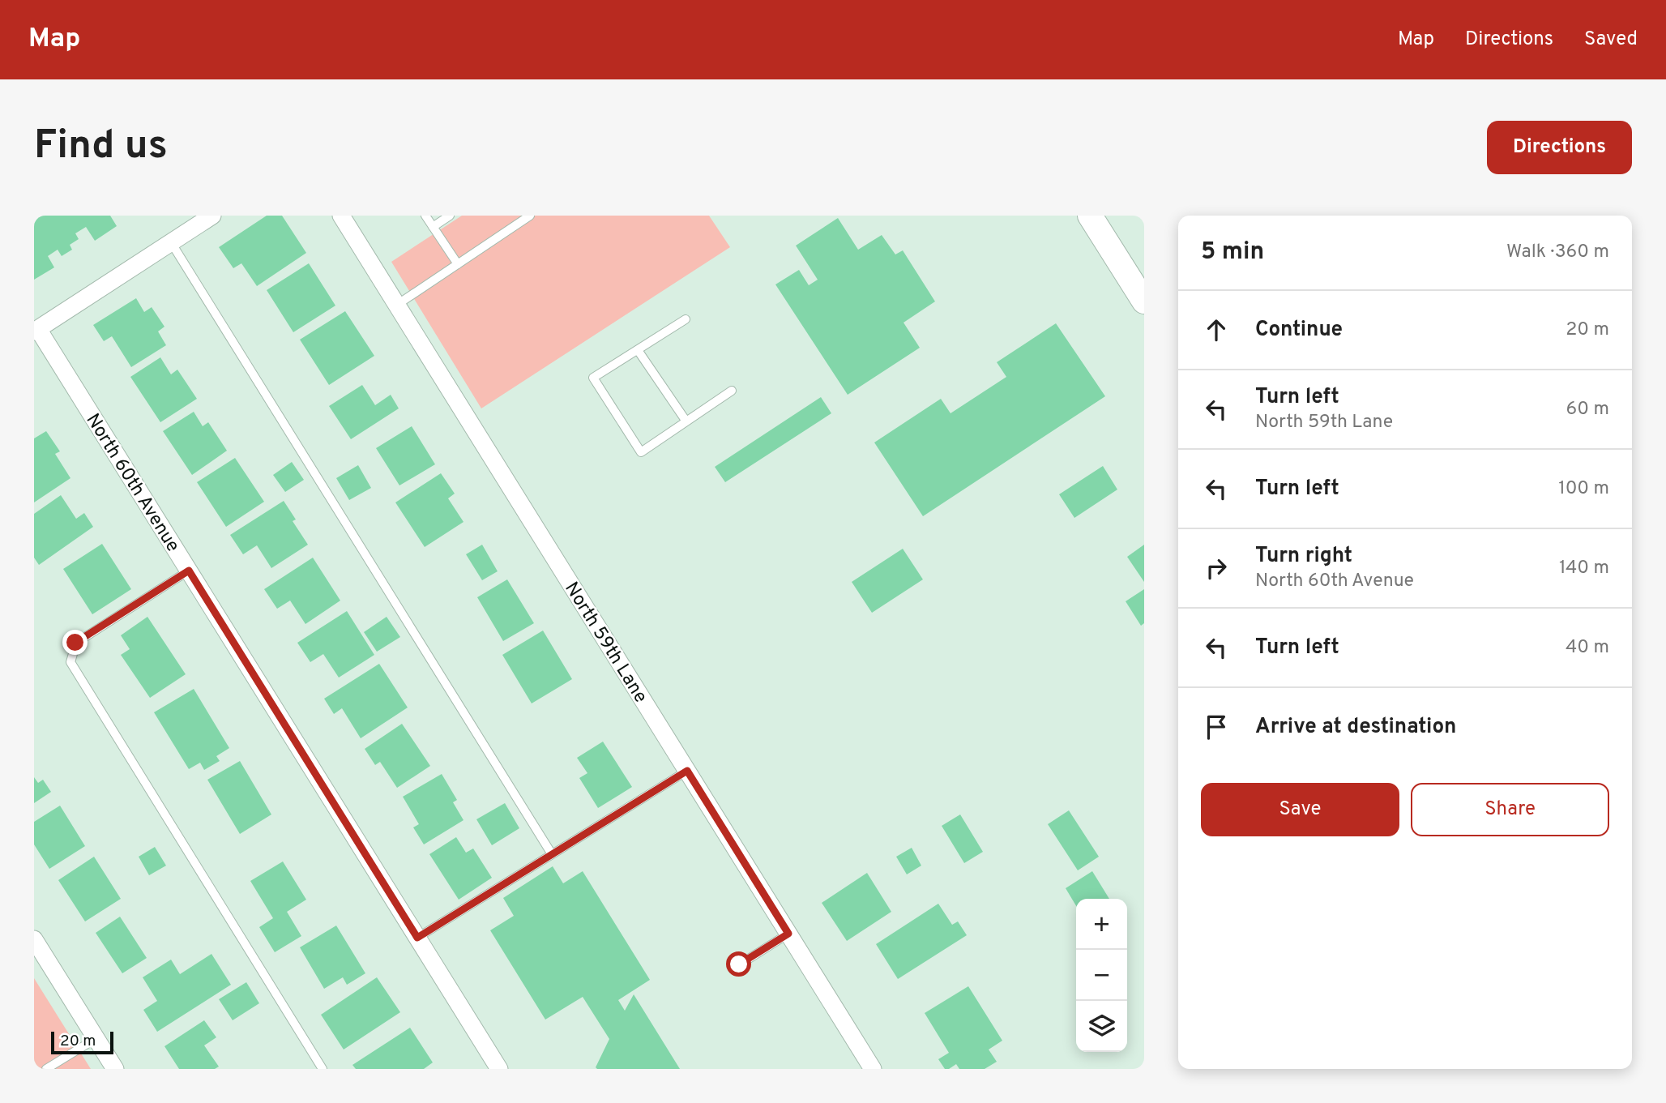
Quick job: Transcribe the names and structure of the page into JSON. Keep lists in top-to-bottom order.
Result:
{
  "streets": {
    "street": ["North 60th Avenue", "North 59th Lane"]
  },
  "scale_bar": "20 m",
  "page": {
    "header": "Map",
    "nav": ["Map", "Directions", "Saved"],
    "buttons": [
      "Directions",
      ["Save", "Share"]
    ],
    "title": "Find us",
    "heading": ["5 min", "Walk · 360 m"],
    "list": [
      ["Continue", "20 m"],
      ["Turn left", "North 59th Lane", "60 m"],
      ["Turn left", "100 m"],
      ["Turn right", "North 60th Avenue", "140 m"],
      ["Turn left", "40 m"],
      "Arrive at destination"
    ],
    "map_buttons": ["+", "−"],
    "scale": "20 m"
  }
}
